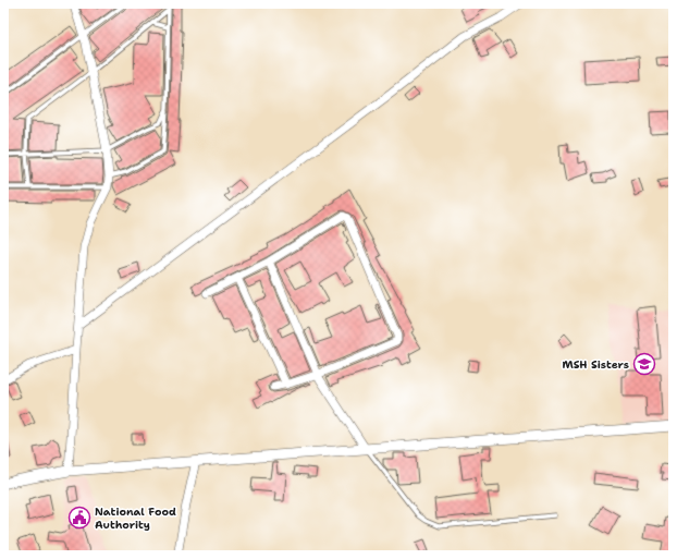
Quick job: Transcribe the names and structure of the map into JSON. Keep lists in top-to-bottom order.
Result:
{
  "places": {
    "school or university": ["MSH Sisters"],
    "public building": ["National Food Authority"]
  }
}
